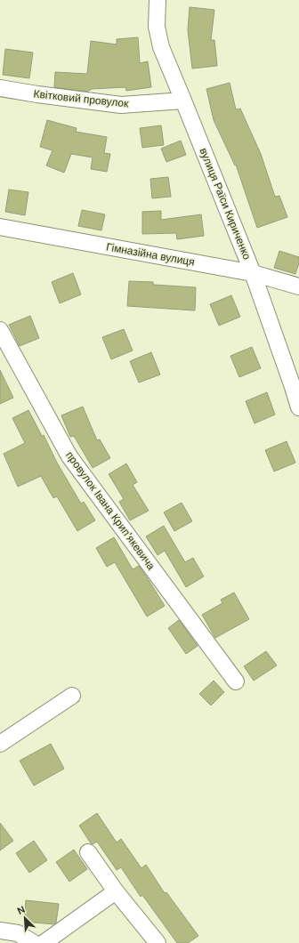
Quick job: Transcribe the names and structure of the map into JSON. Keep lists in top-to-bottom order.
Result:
{
  "streets": {
    "street": [
      "Квітковий провулок",
      "вулиця Раїси Кириченко",
      "Гімназійна вулиця",
      "провулок Івана Крипʼякевича"
    ]
  },
  "crossings": [
    ["Квітковий провулок", "вулиця Раїси Кириченко"],
    ["вулиця Раїси Кириченко", "Гімназійна вулиця"]
  ],
  "north": "top left"
}
